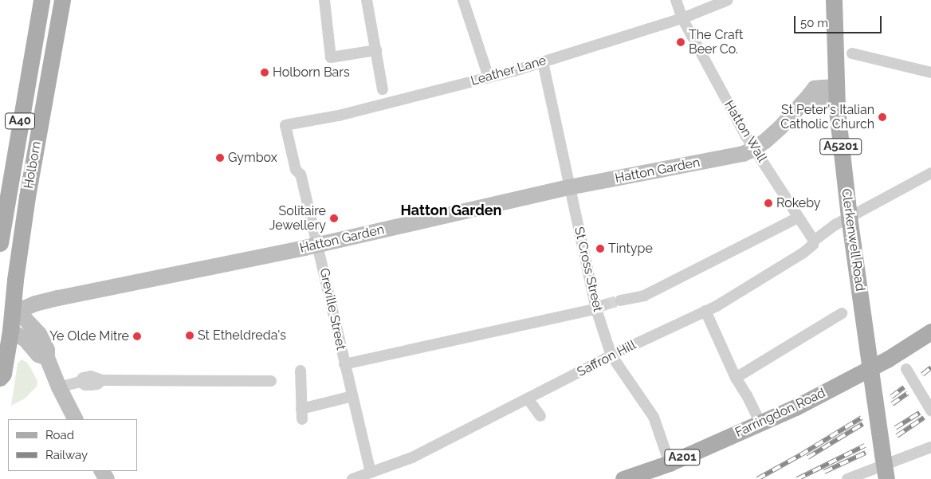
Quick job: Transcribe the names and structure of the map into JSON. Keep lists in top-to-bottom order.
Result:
{
  "streets": {
    "main road": [
      "A40",
      "A5201",
      "Holborn",
      "Hatton Garden",
      "Clerkenwell Road",
      "Farringdon Road",
      "A201"
    ],
    "street": [
      "Leather Lane",
      "Hatton Wall",
      "St Cross Street",
      "Greville Street",
      "Saffron Hill"
    ]
  },
  "crossings": [
    ["Leather Lane", "Hatton Wall"],
    ["Leather Lane", "St Cross Street"],
    ["Leather Lane", "Greville Street"],
    ["A40", "Holborn"],
    ["A40", "Hatton Garden"],
    ["Hatton Wall", "Hatton Garden"],
    ["Hatton Wall", "Saffron Hill"],
    ["Holborn", "Hatton Garden"],
    ["Hatton Garden", "Clerkenwell Road"],
    ["Hatton Garden", "St Cross Street"],
    ["Hatton Garden", "Greville Street"],
    ["Clerkenwell Road", "Saffron Hill"],
    ["Clerkenwell Road", "Farringdon Road"],
    ["St Cross Street", "Saffron Hill"],
    ["St Cross Street", "Farringdon Road"],
    ["Greville Street", "Saffron Hill"]
  ],
  "districts": ["Hatton Garden"],
  "places": [
    "The Craft Beer Co.",
    "Holborn Bars",
    "St Peter's Italian Catholic Church",
    "Gymbox",
    "Rokeby",
    "Solitaire Jewellery",
    "Tintype",
    "St Etheldreda's",
    "Ye Olde Mitre"
  ],
  "legend": ["Road", "Railway"],
  "scale_bar": "50 m"
}
